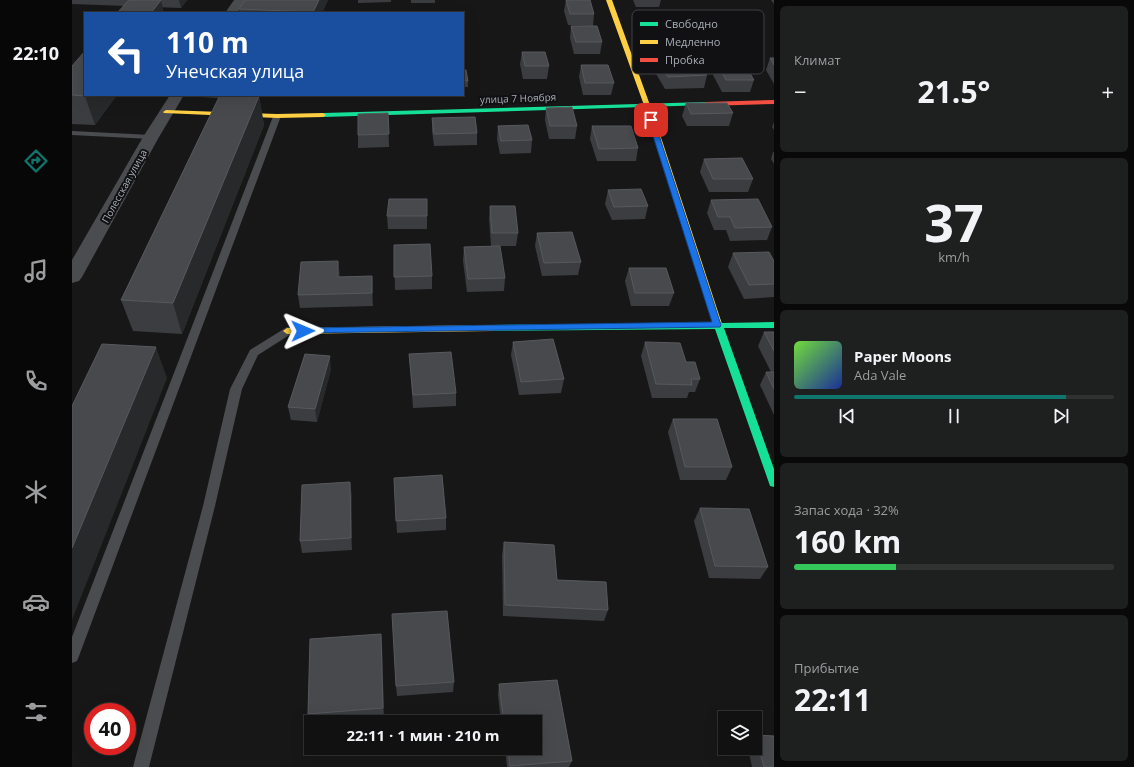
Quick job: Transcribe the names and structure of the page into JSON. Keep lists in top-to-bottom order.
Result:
{
  "streets": {
    "street": ["улица 7 Ноября", "Полесская улица"]
  },
  "crossings": [
    ["улица 7 Ноября", "Полесская улица"]
  ],
  "legend": ["Свободно", "Медленно", "Пробка"],
  "page": {
    "tabs": "22:10",
    "tile": [
      "Климат",
      ["37", "km/h"],
      ["Запас хода · 32%", "160 km"],
      ["Прибытие", "22:11"]
    ],
    "turn": ["110 m", "Унечская улица"],
    "heat": ["−", "21.5°", "+"],
    "song": ["Paper Moons", "Ada Vale"],
    "limit": "40",
    "trip": "22:11 · 1 мин · 210 m"
  }
}
